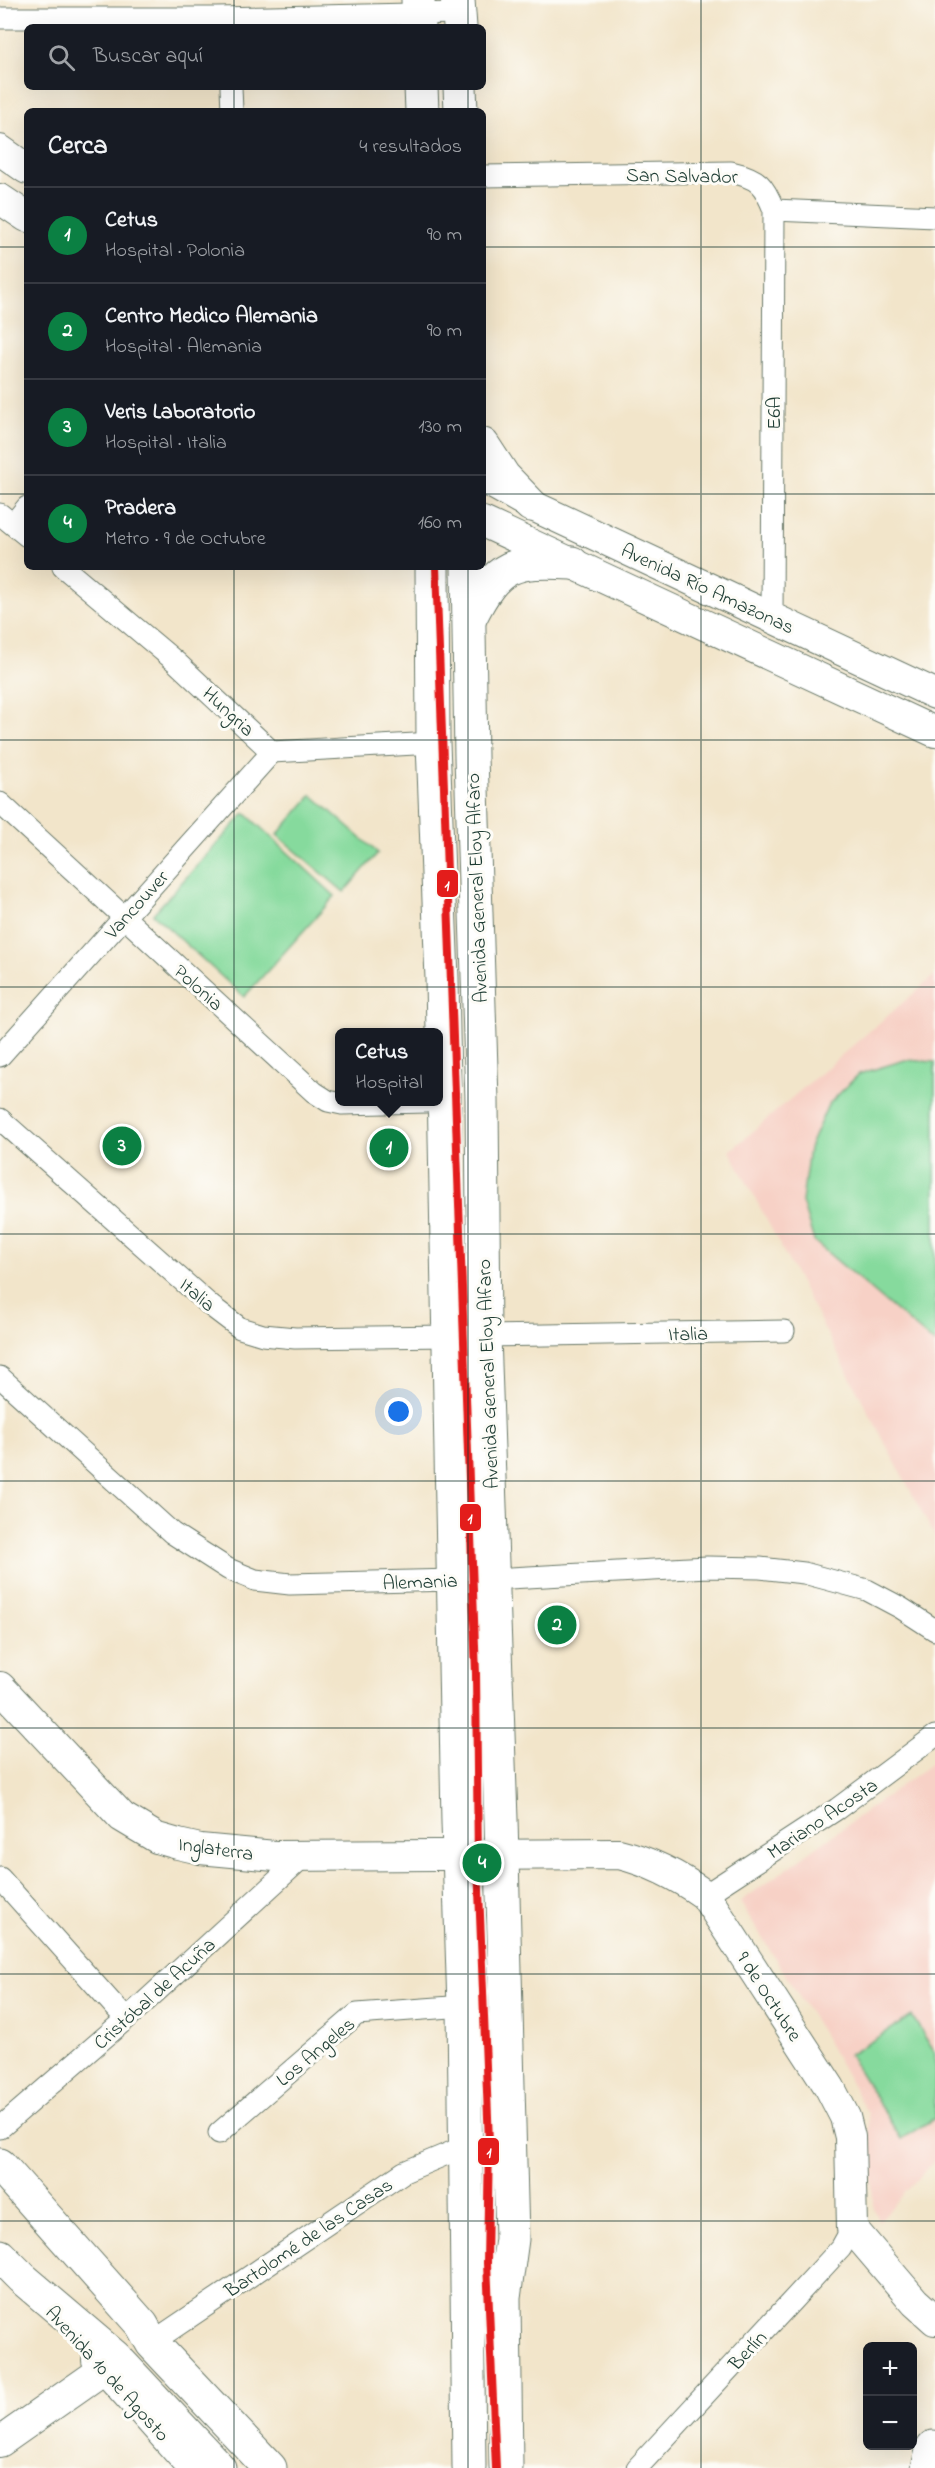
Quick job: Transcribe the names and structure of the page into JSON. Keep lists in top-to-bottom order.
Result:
{
  "streets": {
    "main road": [
      "Avenida Río Amazonas",
      "Avenida General Eloy Alfaro",
      "Inglaterra",
      "9 de Octubre",
      "Avenida 10 de Agosto"
    ],
    "street": [
      "San Salvador",
      "E6A",
      "Hungria",
      "Vancouver",
      "Polonia",
      "Italia",
      "Alemania",
      "Mariano Acosta",
      "Cristóbal de Acuña",
      "Los Angeles",
      "Bartolomé de las Casas",
      "Berlín"
    ]
  },
  "crossings": [
    ["San Salvador", "E6A"],
    ["E6A", "Avenida Río Amazonas"],
    ["Hungria", "Avenida General Eloy Alfaro"],
    ["Hungria", "Vancouver"],
    ["Avenida General Eloy Alfaro", "Polonia"],
    ["Avenida General Eloy Alfaro", "Italia"],
    ["Avenida General Eloy Alfaro", "Alemania"],
    ["Avenida General Eloy Alfaro", "Inglaterra"],
    ["Avenida General Eloy Alfaro", "9 de Octubre"],
    ["Avenida General Eloy Alfaro", "Los Angeles"],
    ["Avenida General Eloy Alfaro", "Bartolomé de las Casas"],
    ["Vancouver", "Polonia"],
    ["Mariano Acosta", "9 de Octubre"],
    ["Inglaterra", "Cristóbal de Acuña"],
    ["Inglaterra", "9 de Octubre"],
    ["9 de Octubre", "Berlín"]
  ],
  "lines": ["transit line 1"],
  "page": {
    "search": "Buscar aquí",
    "heading": ["Cerca", "4 resultados"],
    "list": [
      {
        "mark": "1",
        "name": "Cetus",
        "note": "Hospital · Polonia",
        "value": "90 m"
      },
      {
        "mark": "2",
        "name": "Centro Medico Alemania",
        "note": "Hospital · Alemania",
        "value": "90 m"
      },
      {
        "mark": "3",
        "name": "Veris Laboratorio",
        "note": "Hospital · Italia",
        "value": "130 m"
      },
      {
        "mark": "4",
        "name": "Pradera",
        "note": "Metro · 9 de Octubre",
        "value": "160 m"
      }
    ],
    "popup": ["Cetus", "Hospital"],
    "pins": [
      "3",
      "1",
      "2",
      "4"
    ],
    "map_buttons": ["+", "−"]
  }
}
